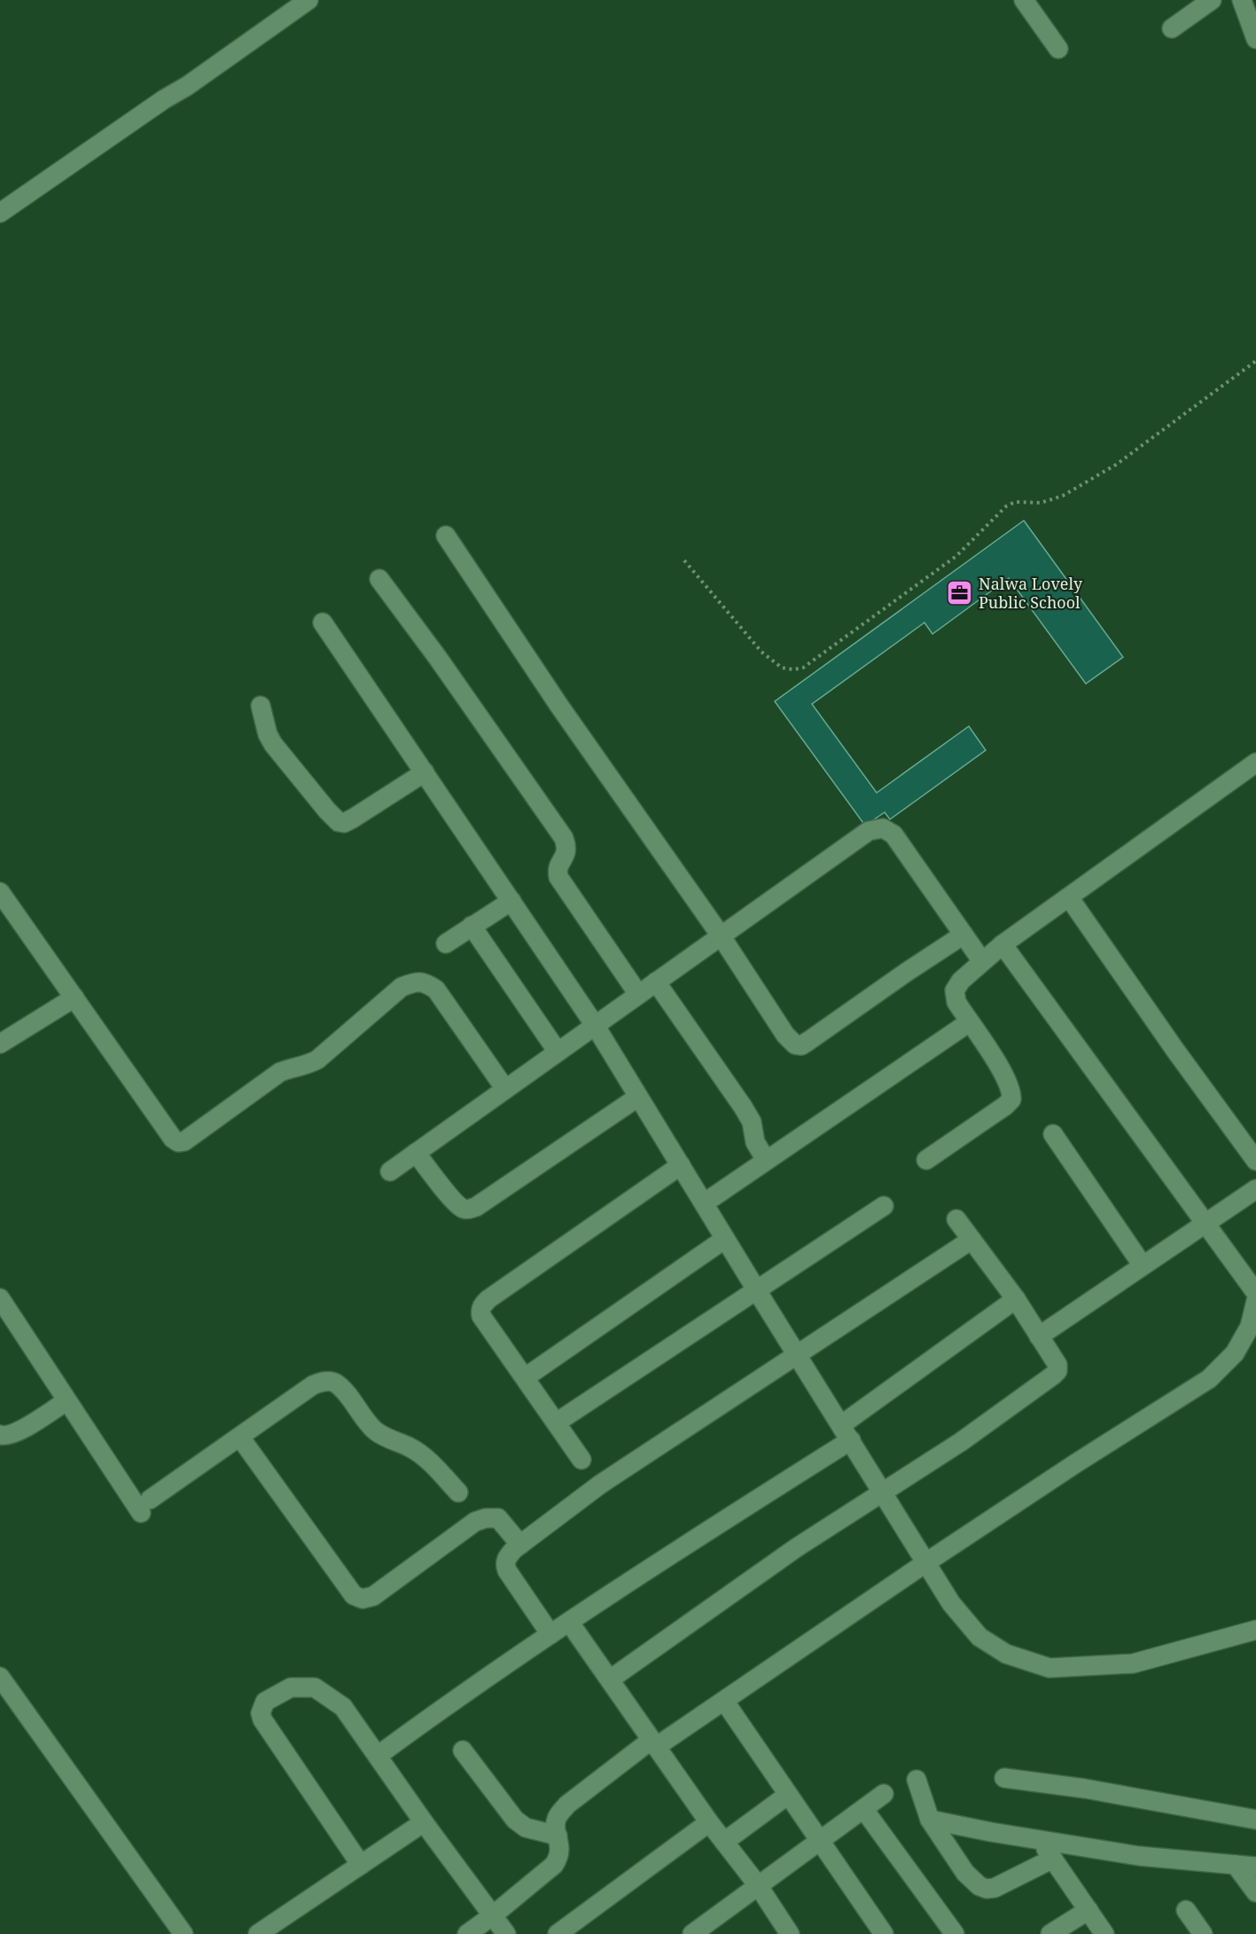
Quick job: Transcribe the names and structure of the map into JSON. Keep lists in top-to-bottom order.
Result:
{
  "places": {
    "office": ["Nalwa Lovely Public School"]
  }
}
